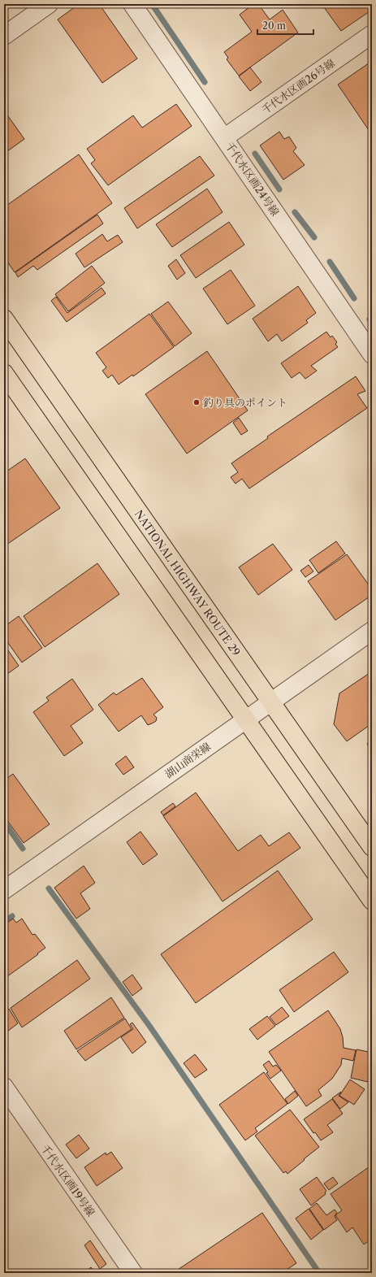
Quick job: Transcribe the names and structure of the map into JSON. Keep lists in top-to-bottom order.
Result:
{
  "streets": {
    "highway": ["NATIONAL HIGHWAY ROUTE 29"],
    "street": [
      "千代水区画26号線",
      "千代水区画24号線",
      "湖山商栄線",
      "千代水区画19号線"
    ]
  },
  "crossings": [
    ["千代水区画26号線", "千代水区画24号線"],
    ["NATIONAL HIGHWAY ROUTE 29", "湖山商栄線"]
  ],
  "places": ["釣り具のポイント"],
  "scale_bar": "20 m"
}
